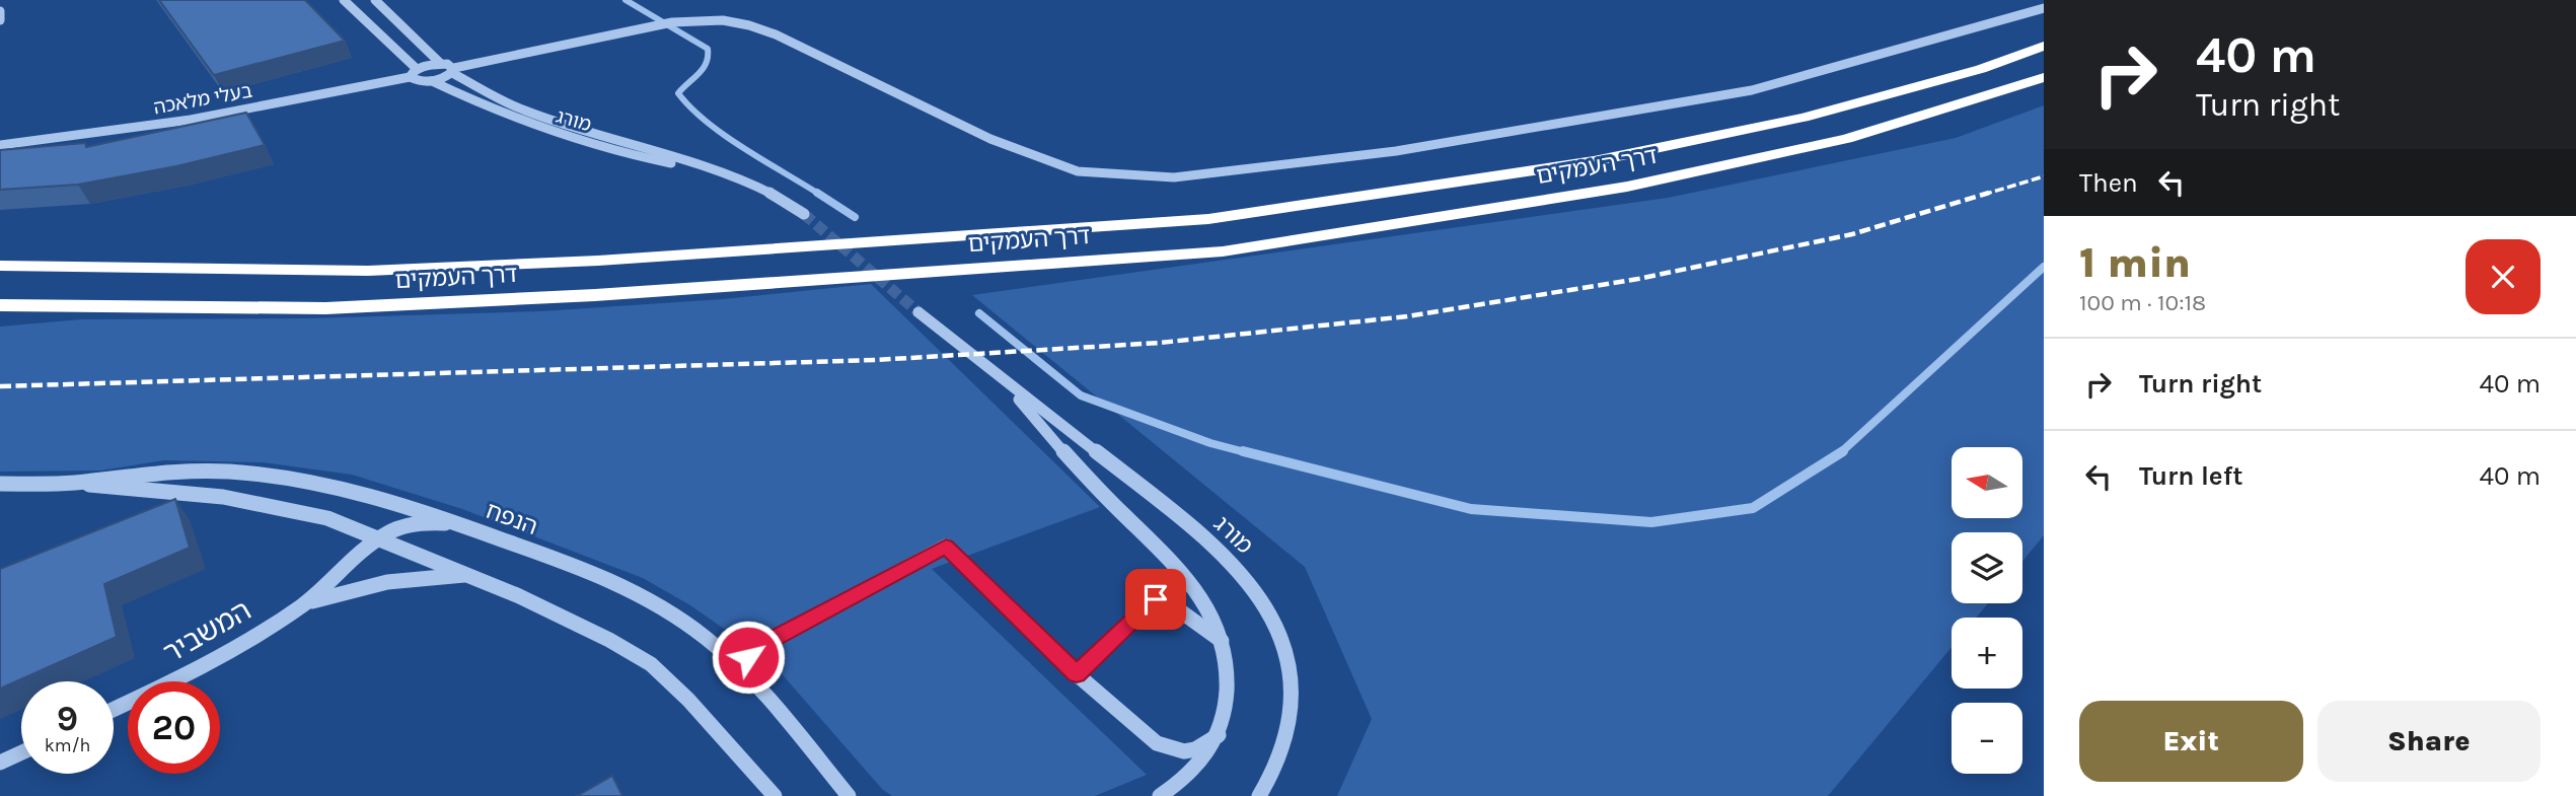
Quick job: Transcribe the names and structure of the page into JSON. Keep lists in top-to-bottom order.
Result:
{
  "streets": {
    "highway": ["דרך העמקים"],
    "street": [
      "בעלי מלאכה",
      "מורג",
      "הנפח",
      "המשביר"
    ]
  },
  "crossings": [
    ["בעלי מלאכה", "מורג"],
    ["הנפח", "המשביר"]
  ],
  "north": "left",
  "page": {
    "turn": ["40 m", "Turn right"],
    "then": "Then",
    "heading": ["1 min", "100 m · 10:18"],
    "list": [
      {
        "name": "Turn right",
        "value": "40 m"
      },
      {
        "name": "Turn left",
        "value": "40 m"
      }
    ],
    "map_buttons": ["+", "−"],
    "speed": "9 km/h",
    "limit": "20",
    "buttons": ["Exit", "Share"]
  }
}
